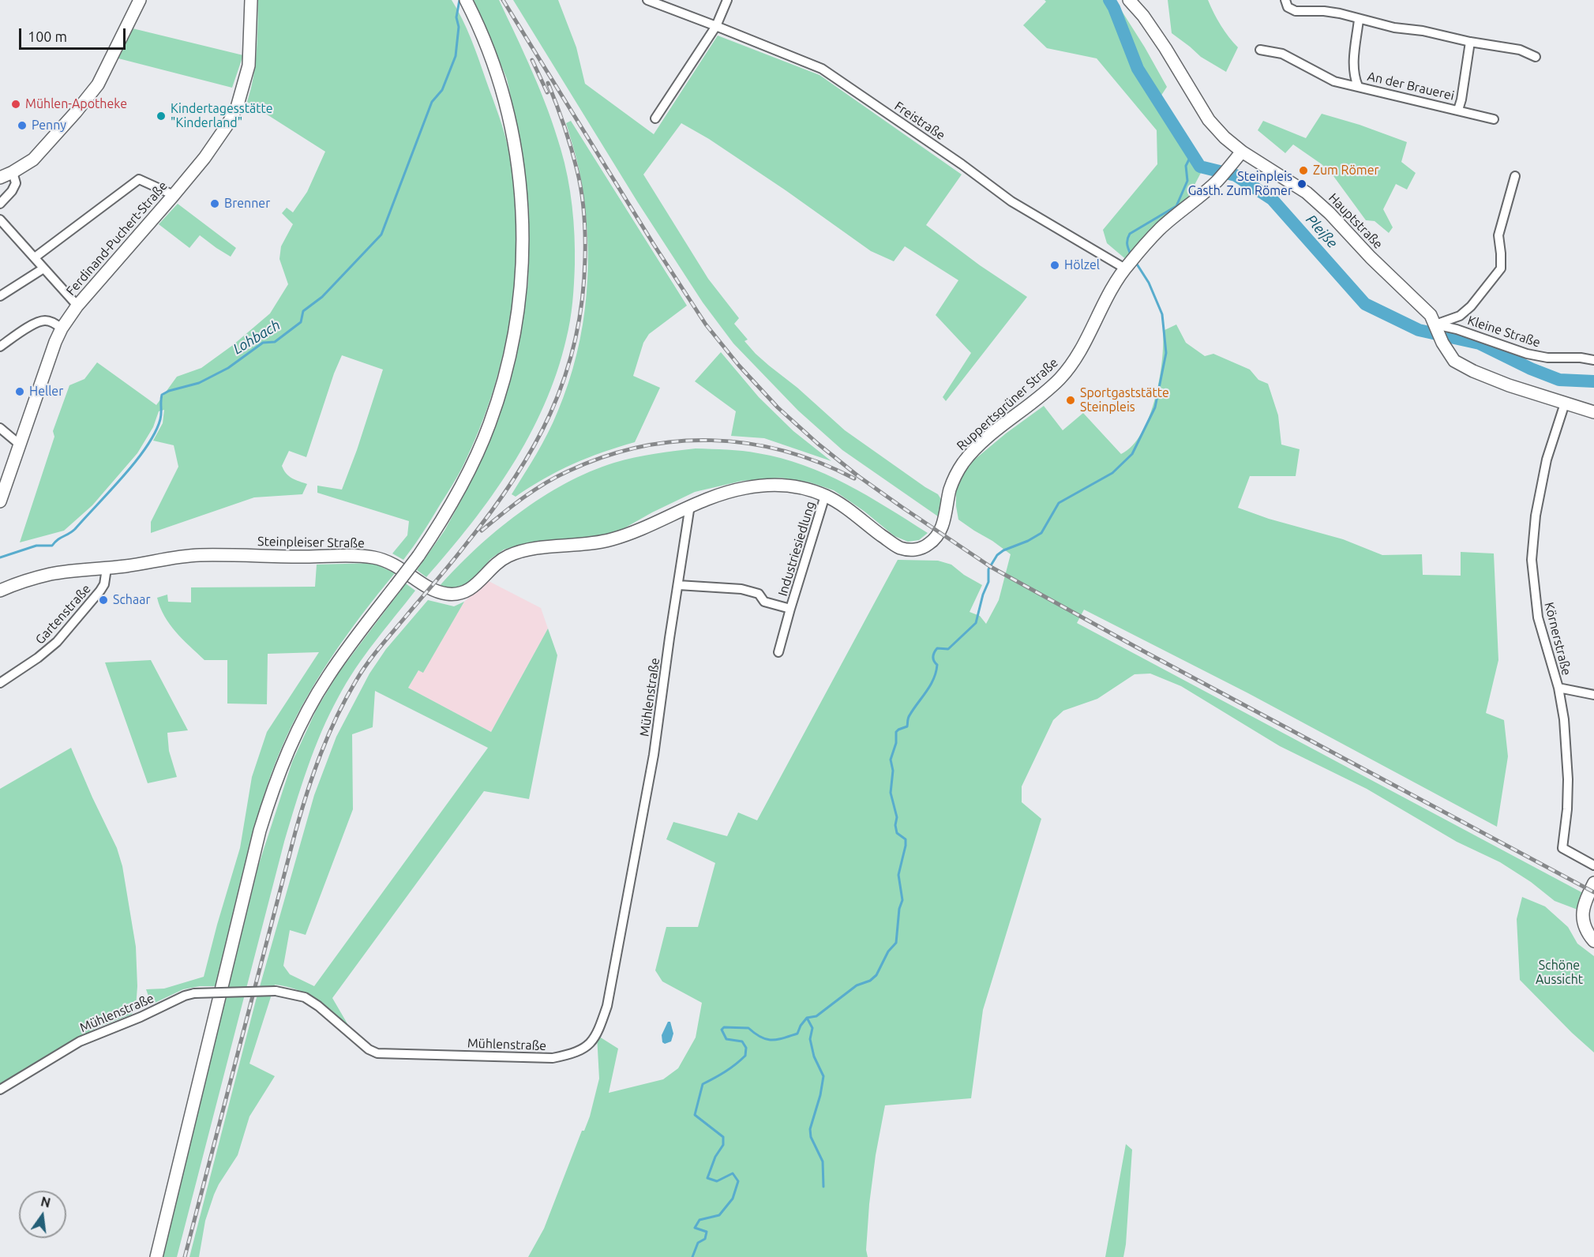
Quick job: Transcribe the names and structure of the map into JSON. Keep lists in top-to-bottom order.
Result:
{
  "streets": {
    "main road": [
      "Hauptstraße",
      "Ferdinand-Puchert-Straße",
      "Ruppertsgrüner Straße",
      "Steinpleiser Straße"
    ],
    "street": [
      "An der Brauerei",
      "Freistraße",
      "Kleine Straße",
      "Industriesiedlung",
      "Gartenstraße",
      "Körnerstraße",
      "Mühlenstraße"
    ]
  },
  "crossings": [
    ["Freistraße", "Ruppertsgrüner Straße"],
    ["Hauptstraße", "Kleine Straße"],
    ["Hauptstraße", "Ruppertsgrüner Straße"],
    ["Hauptstraße", "Körnerstraße"],
    ["Ruppertsgrüner Straße", "Steinpleiser Straße"],
    ["Steinpleiser Straße", "Industriesiedlung"],
    ["Steinpleiser Straße", "Gartenstraße"],
    ["Steinpleiser Straße", "Mühlenstraße"],
    ["Industriesiedlung", "Mühlenstraße"]
  ],
  "water": ["Pleiße", "Lohbach"],
  "parks": ["Schöne Aussicht"],
  "places": [
    "Mühlen-Apotheke",
    "Kindertagesstätte \"Kinderland\"",
    "Penny",
    "Zum Römer",
    "Steinpleis Gasth. Zum Römer",
    "Brenner",
    "Hölzel",
    "Heller",
    "Sportgaststätte Steinpleis",
    "Schaar"
  ],
  "scale_bar": "100 m",
  "north": "top"
}
